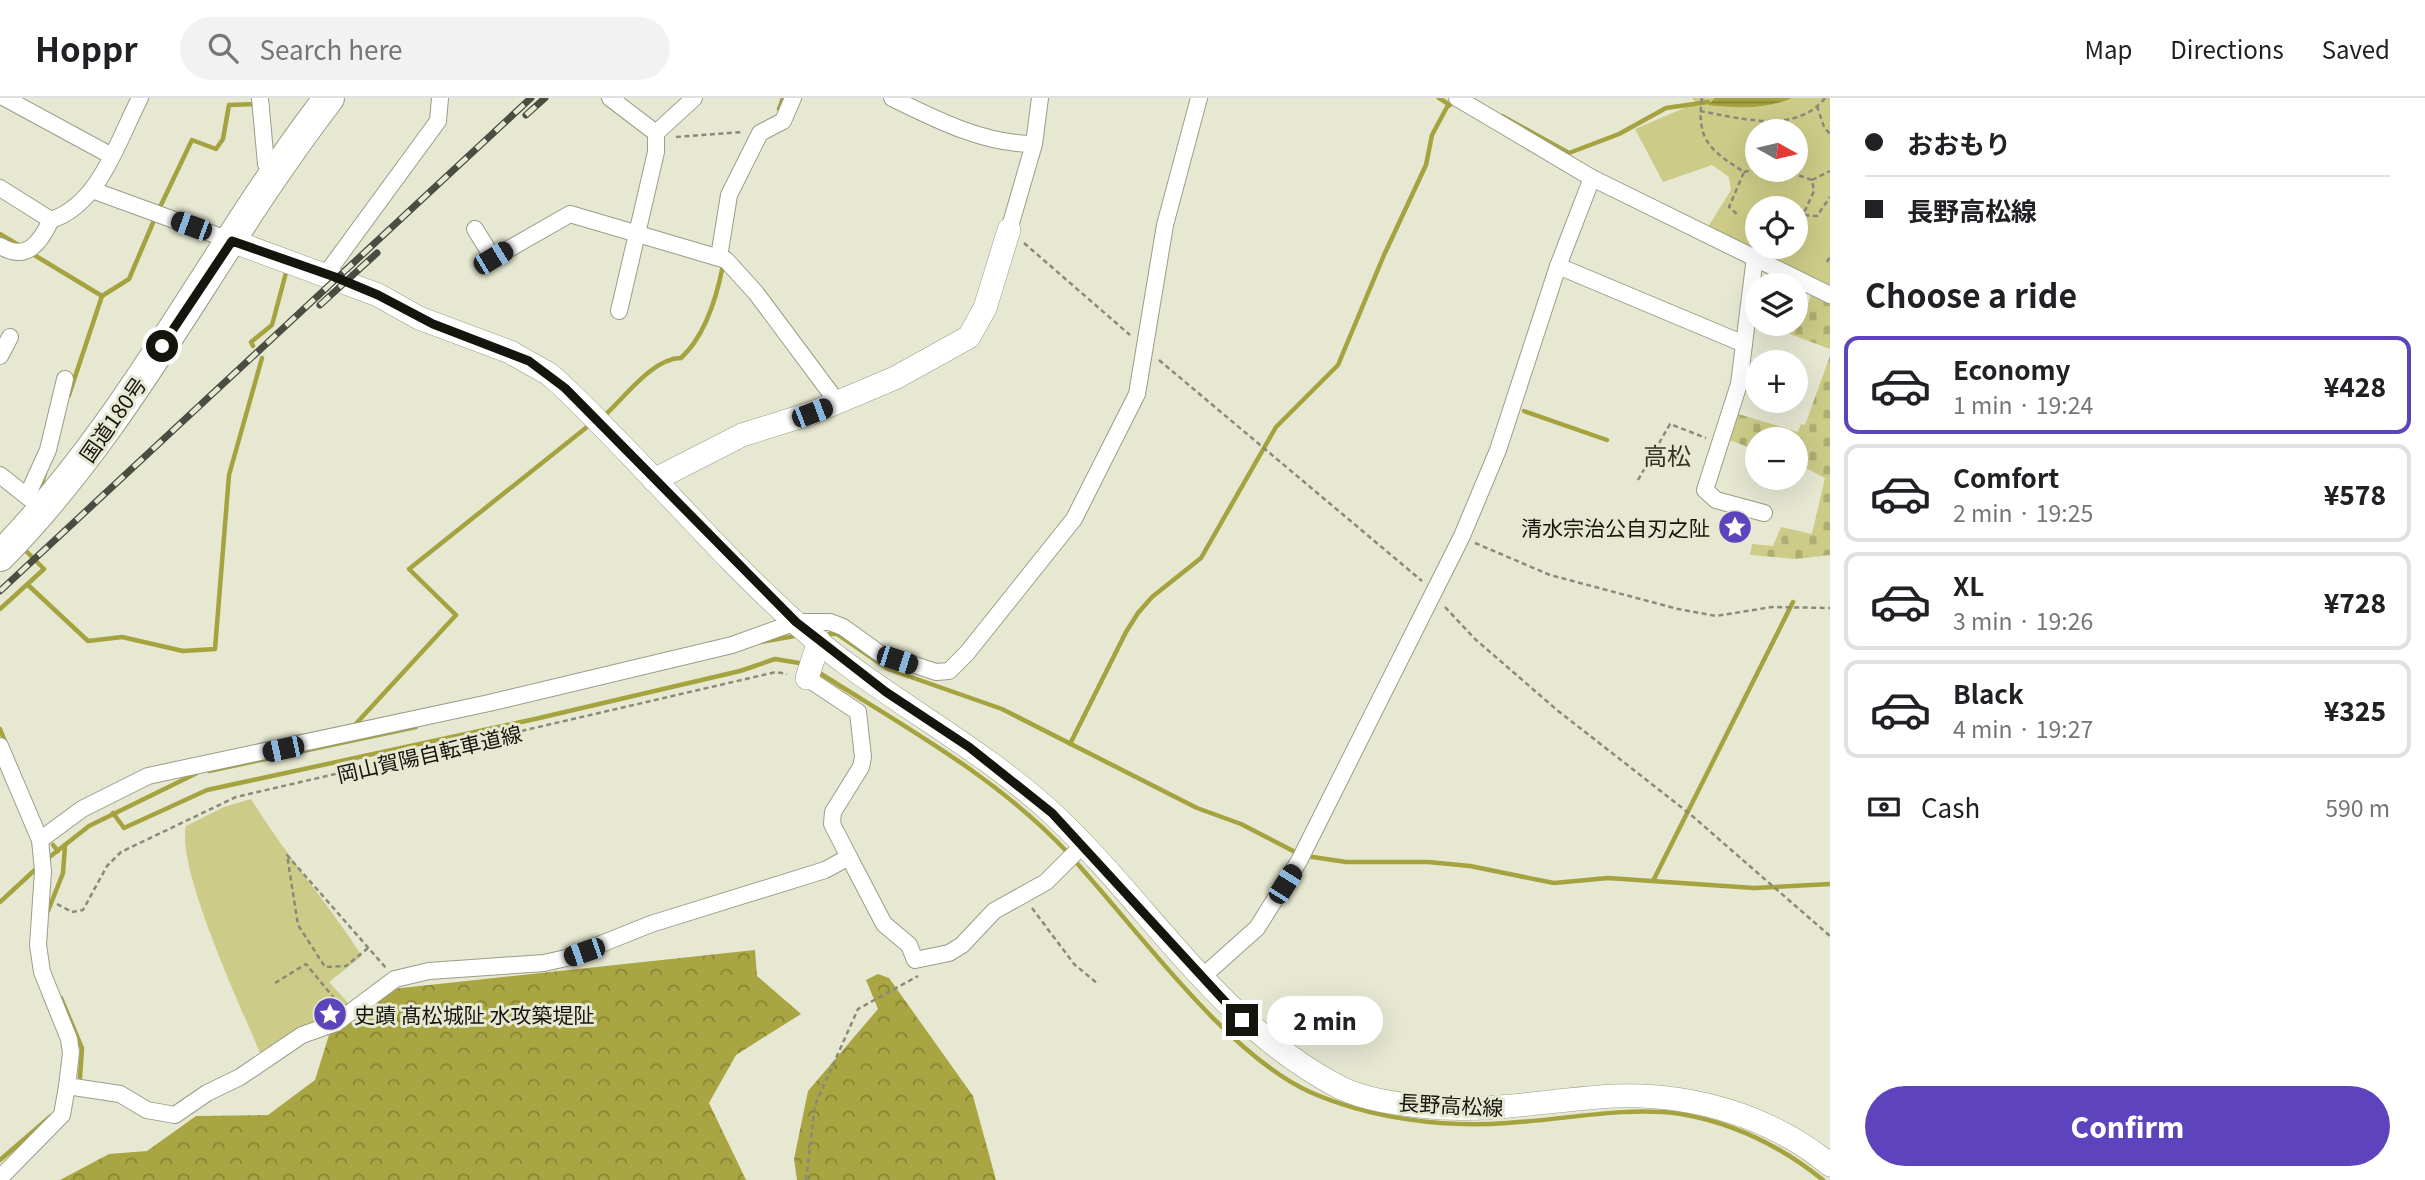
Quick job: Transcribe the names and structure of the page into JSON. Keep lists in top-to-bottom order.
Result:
{
  "streets": {
    "highway": ["国道180号"],
    "main road": ["長野高松線"],
    "path": ["岡山賀陽自転車道線"]
  },
  "crossings": [
    ["国道180号", "長野高松線"],
    ["岡山賀陽自転車道線", "長野高松線"]
  ],
  "districts": ["高松"],
  "places": {
    "place": ["清水宗治公自刃之阯", "史蹟 髙松城阯 水攻築堤阯"]
  },
  "north": "right",
  "page": {
    "header": "Hoppr",
    "search": "Search here",
    "nav": ["Map", "Directions", "Saved"],
    "banner": ["おおもり", "長野高松線"],
    "map_buttons": ["+", "−"],
    "heading": "Choose a ride",
    "list": [
      {
        "name": "Economy",
        "note": "1 min · 19:24",
        "value": "¥428"
      },
      {
        "name": "Comfort",
        "note": "2 min · 19:25",
        "value": "¥578"
      },
      {
        "name": "XL",
        "note": "3 min · 19:26",
        "value": "¥728"
      },
      {
        "name": "Black",
        "note": "4 min · 19:27",
        "value": "¥325"
      }
    ],
    "pay": ["Cash", "590 m"],
    "bubble": "2 min",
    "buttons": "Confirm"
  }
}
